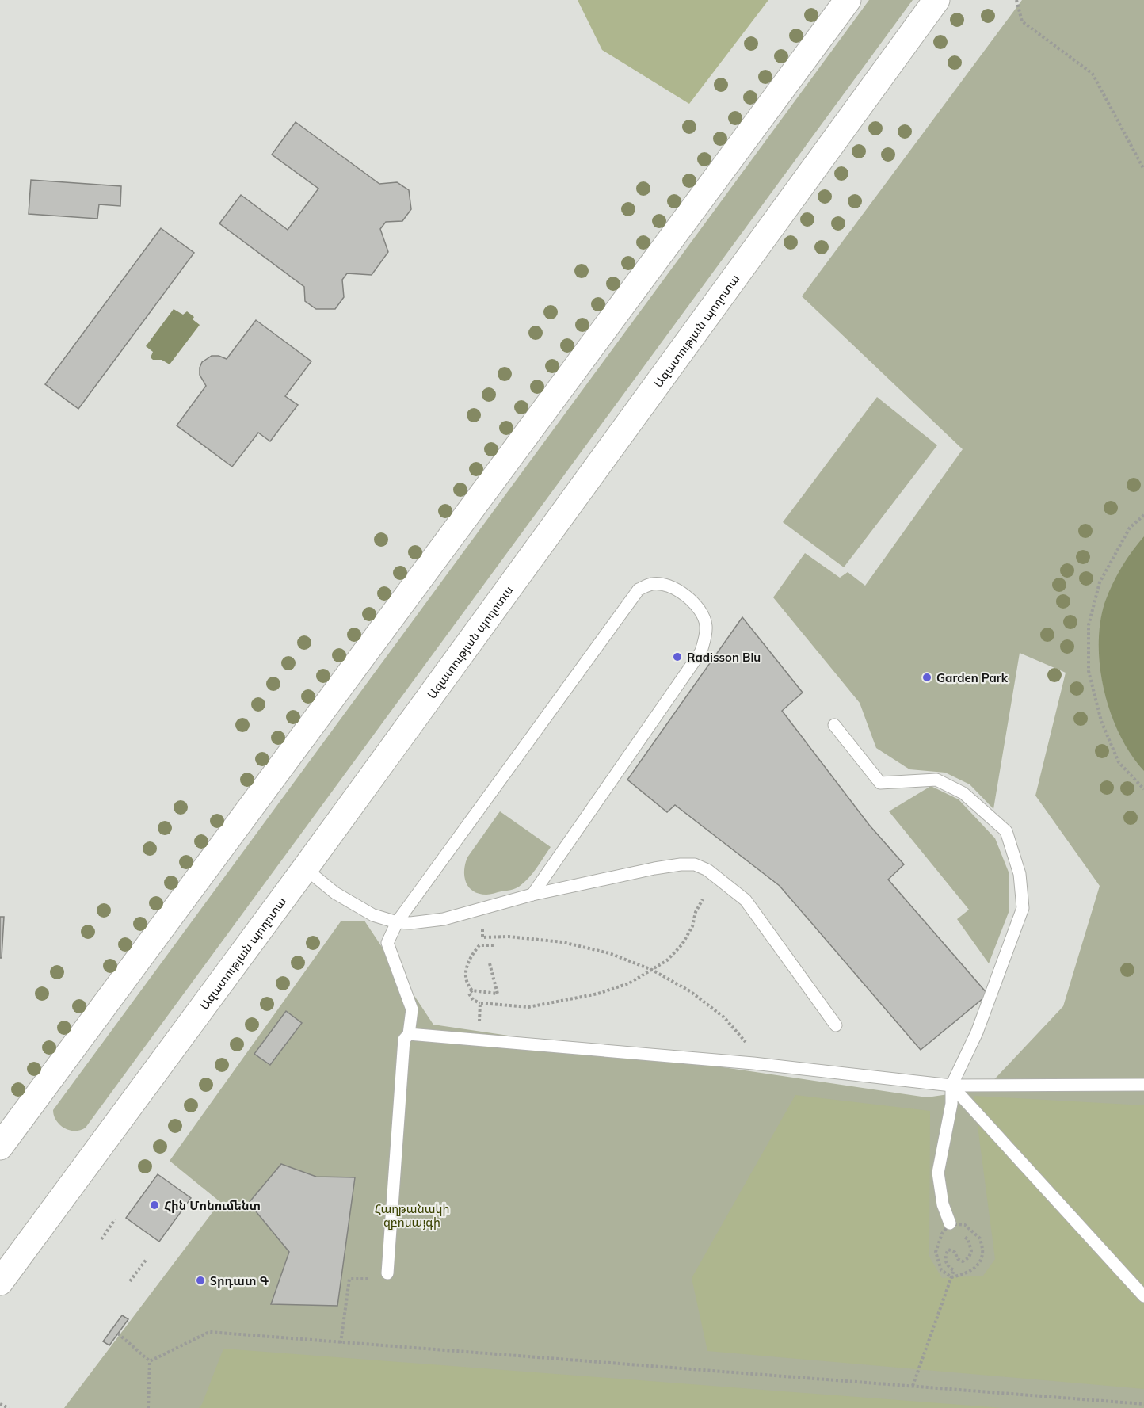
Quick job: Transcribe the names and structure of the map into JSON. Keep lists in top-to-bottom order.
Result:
{
  "streets": {
    "main road": ["Ազատության պողոտա"]
  },
  "parks": ["Հաղթանակի զբոսայգի"],
  "places": [
    "Radisson Blu",
    "Garden Park",
    "Հին Մոնումենտ",
    "Տրդատ Գ"
  ]
}
